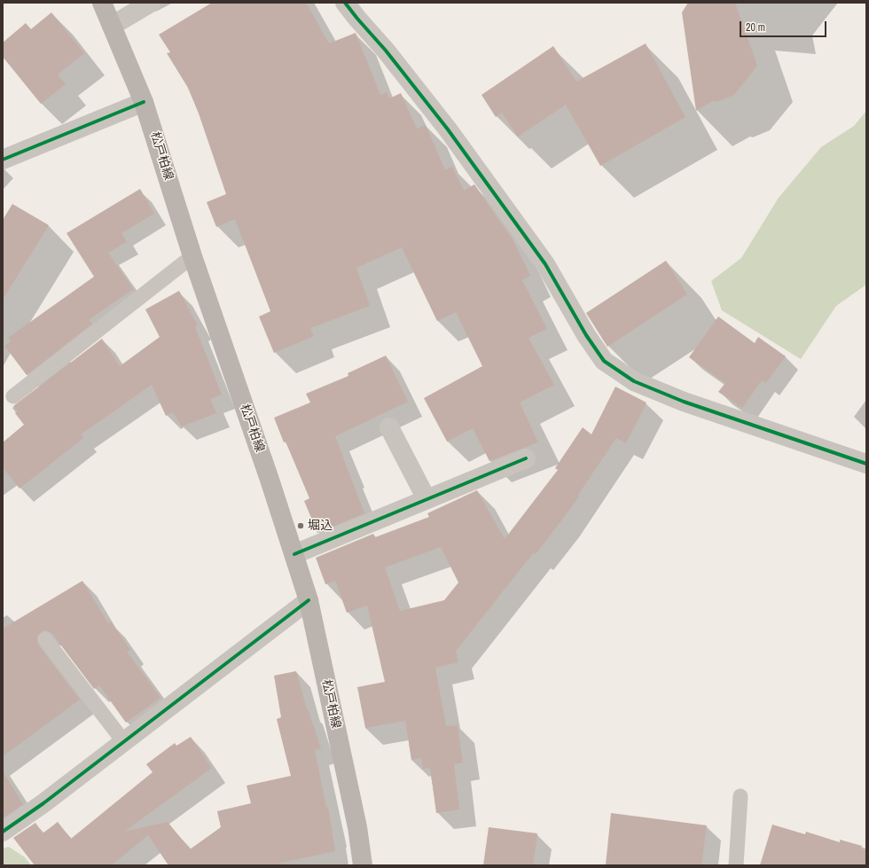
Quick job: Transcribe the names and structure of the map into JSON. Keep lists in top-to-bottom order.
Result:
{
  "streets": {
    "main road": ["松戸柏線"]
  },
  "places": ["堀込"],
  "scale_bar": "20 m"
}
